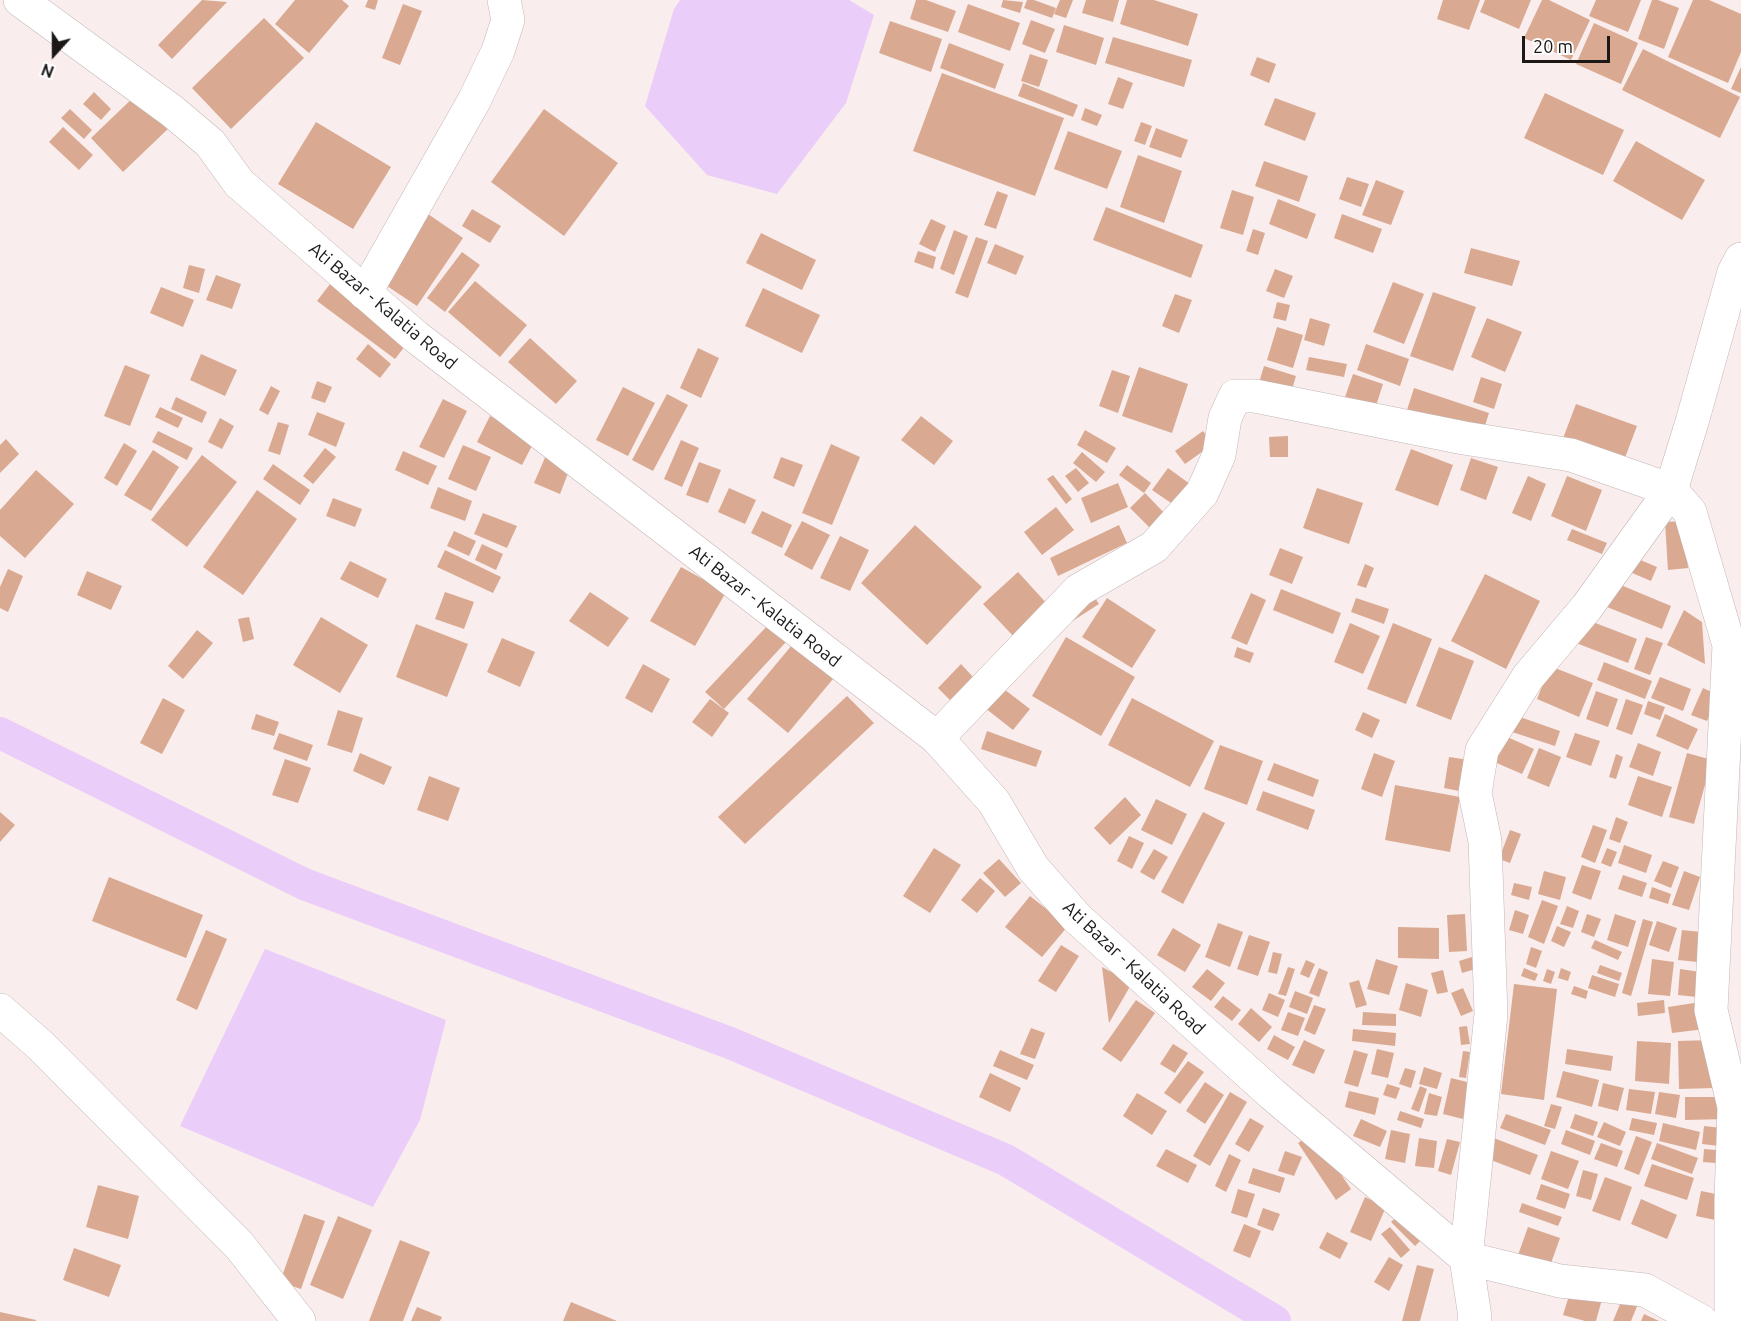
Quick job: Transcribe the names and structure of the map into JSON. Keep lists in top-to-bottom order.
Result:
{
  "streets": {
    "main road": ["Ati Bazar - Kalatia Road"]
  },
  "scale_bar": "20 m",
  "north": "bottom"
}
